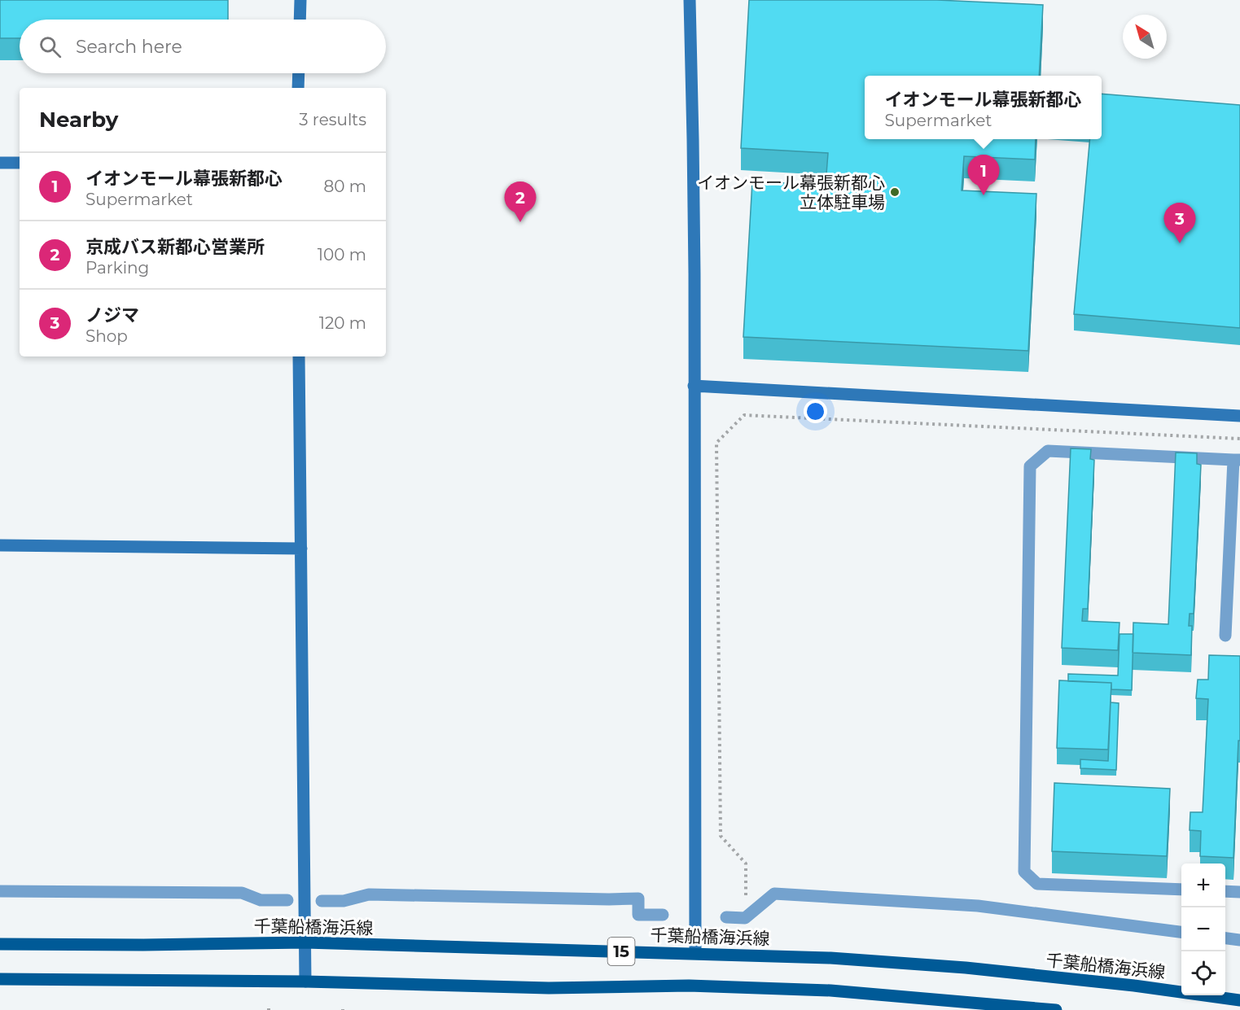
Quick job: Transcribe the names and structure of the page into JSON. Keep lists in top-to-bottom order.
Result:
{
  "streets": {
    "main road": ["千葉船橋海浜線", "15"]
  },
  "places": ["イオンモール幕張新都心 立体駐車場"],
  "north": "top left",
  "page": {
    "search": "Search here",
    "popup": ["イオンモール幕張新都心", "Supermarket"],
    "heading": ["Nearby", "3 results"],
    "list": [
      {
        "mark": "1",
        "name": "イオンモール幕張新都心",
        "note": "Supermarket",
        "value": "80 m"
      },
      {
        "mark": "2",
        "name": "京成バス新都心営業所",
        "note": "Parking",
        "value": "100 m"
      },
      {
        "mark": "3",
        "name": "ノジマ",
        "note": "Shop",
        "value": "120 m"
      }
    ],
    "pins": ["1", "2", "3"],
    "map_buttons": ["+", "−"]
  }
}
